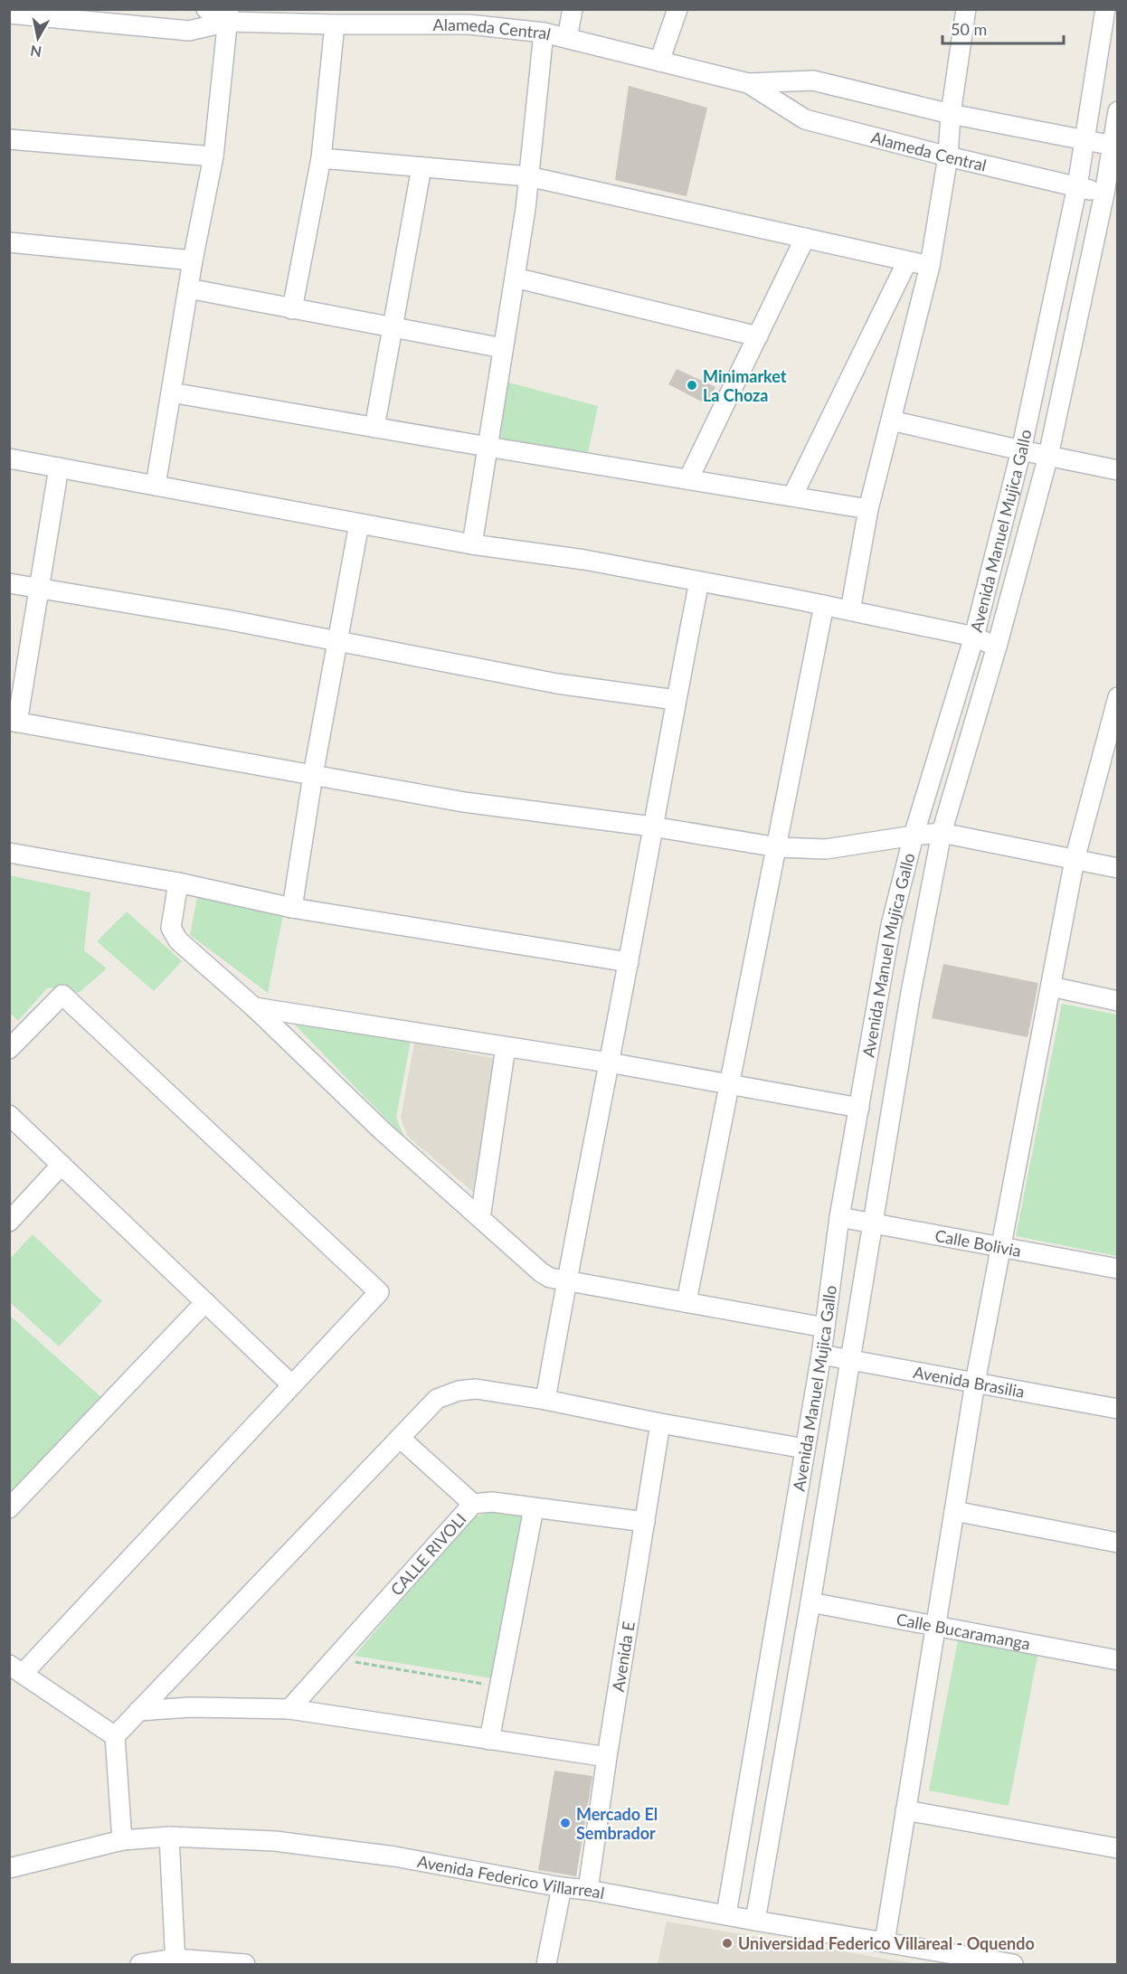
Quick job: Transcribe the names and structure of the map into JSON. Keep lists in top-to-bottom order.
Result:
{
  "streets": {
    "street": [
      "Alameda Central",
      "Avenida Manuel Mujica Gallo",
      "Calle Bolivia",
      "Avenida Brasilia",
      "CALLE RIVOLI",
      "Calle Bucaramanga",
      "Avenida E",
      "Avenida Federico Villarreal"
    ]
  },
  "crossings": [
    ["Alameda Central", "Avenida Manuel Mujica Gallo"],
    ["Avenida Manuel Mujica Gallo", "Calle Bolivia"],
    ["Avenida Manuel Mujica Gallo", "Avenida Brasilia"],
    ["Avenida Manuel Mujica Gallo", "Calle Bucaramanga"],
    ["Avenida Manuel Mujica Gallo", "Avenida Federico Villarreal"],
    ["CALLE RIVOLI", "Avenida E"],
    ["Avenida E", "Avenida Federico Villarreal"]
  ],
  "places": ["Minimarket La Choza", "Mercado El Sembrador", "Universidad Federico Villareal - Oquendo"],
  "scale_bar": "50 m",
  "north": "bottom"
}
